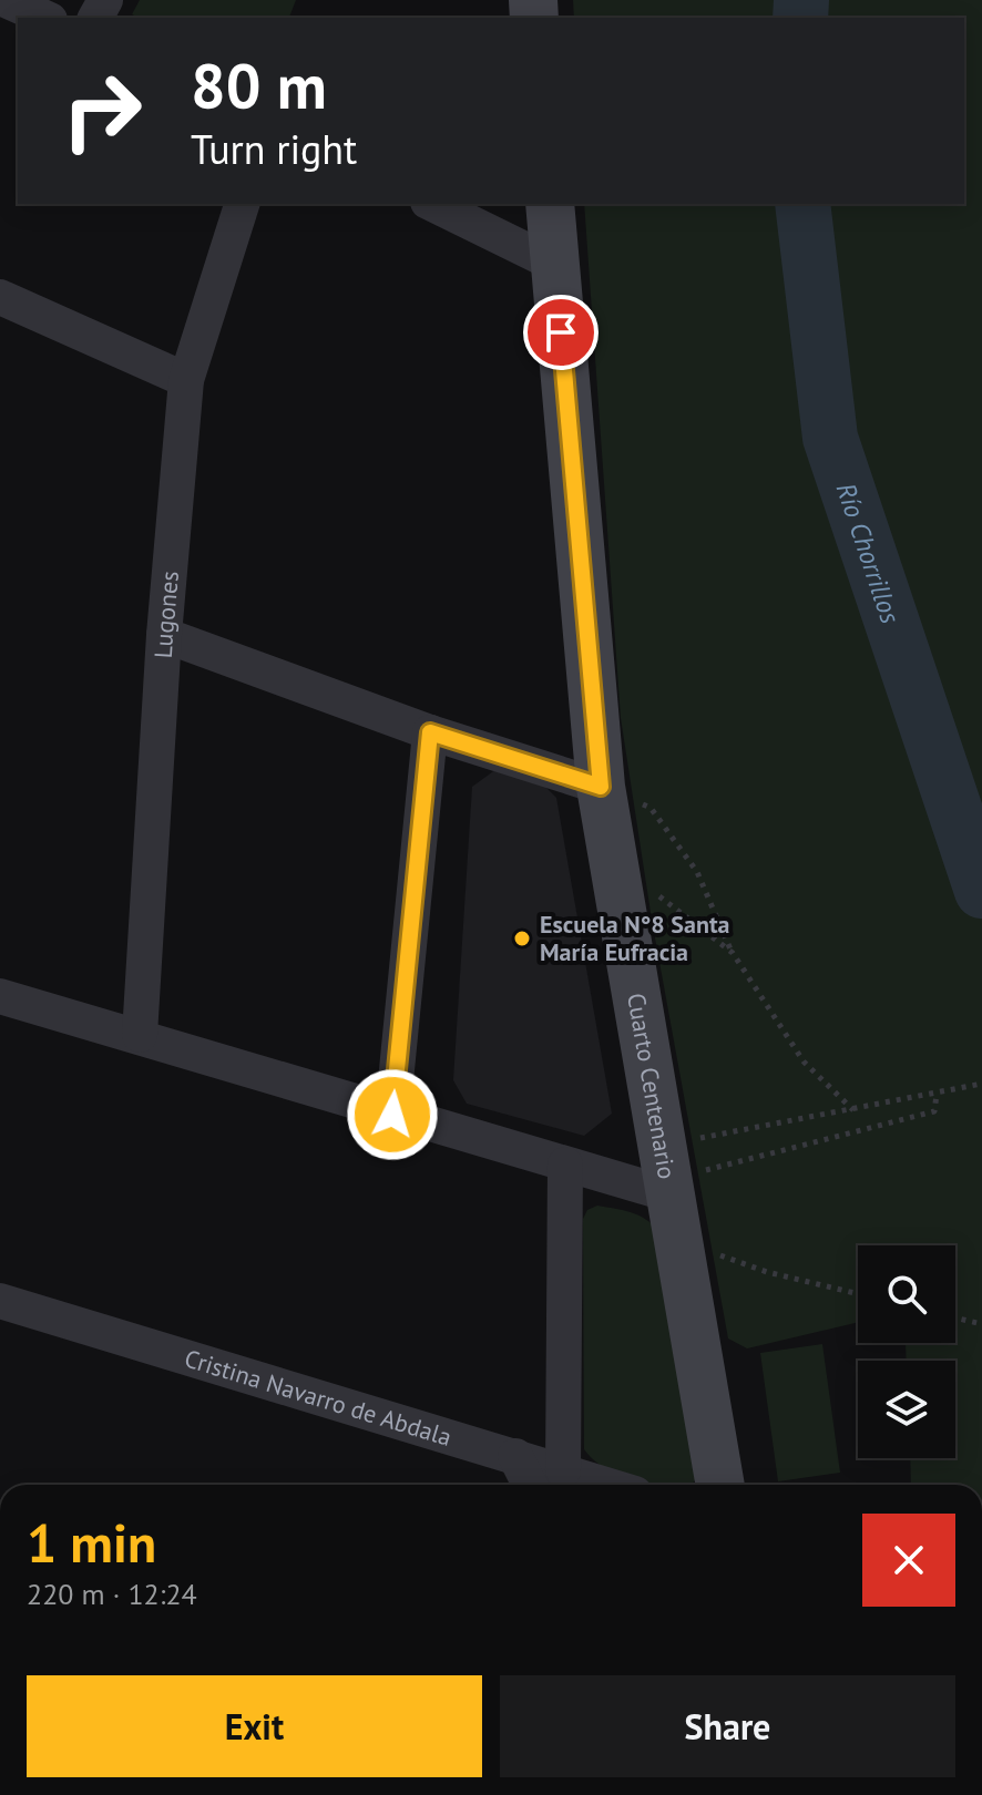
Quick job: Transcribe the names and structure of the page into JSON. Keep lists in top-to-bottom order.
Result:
{
  "streets": {
    "main road": ["Cuarto Centenario"],
    "street": ["Lugones", "Cristina Navarro de Abdala"]
  },
  "water": ["Río Chorrillos"],
  "places": ["Escuela N°8 Santa María Eufracia"],
  "page": {
    "turn": ["80 m", "Turn right"],
    "heading": ["1 min", "220 m · 12:24"],
    "buttons": ["Exit", "Share"]
  }
}
